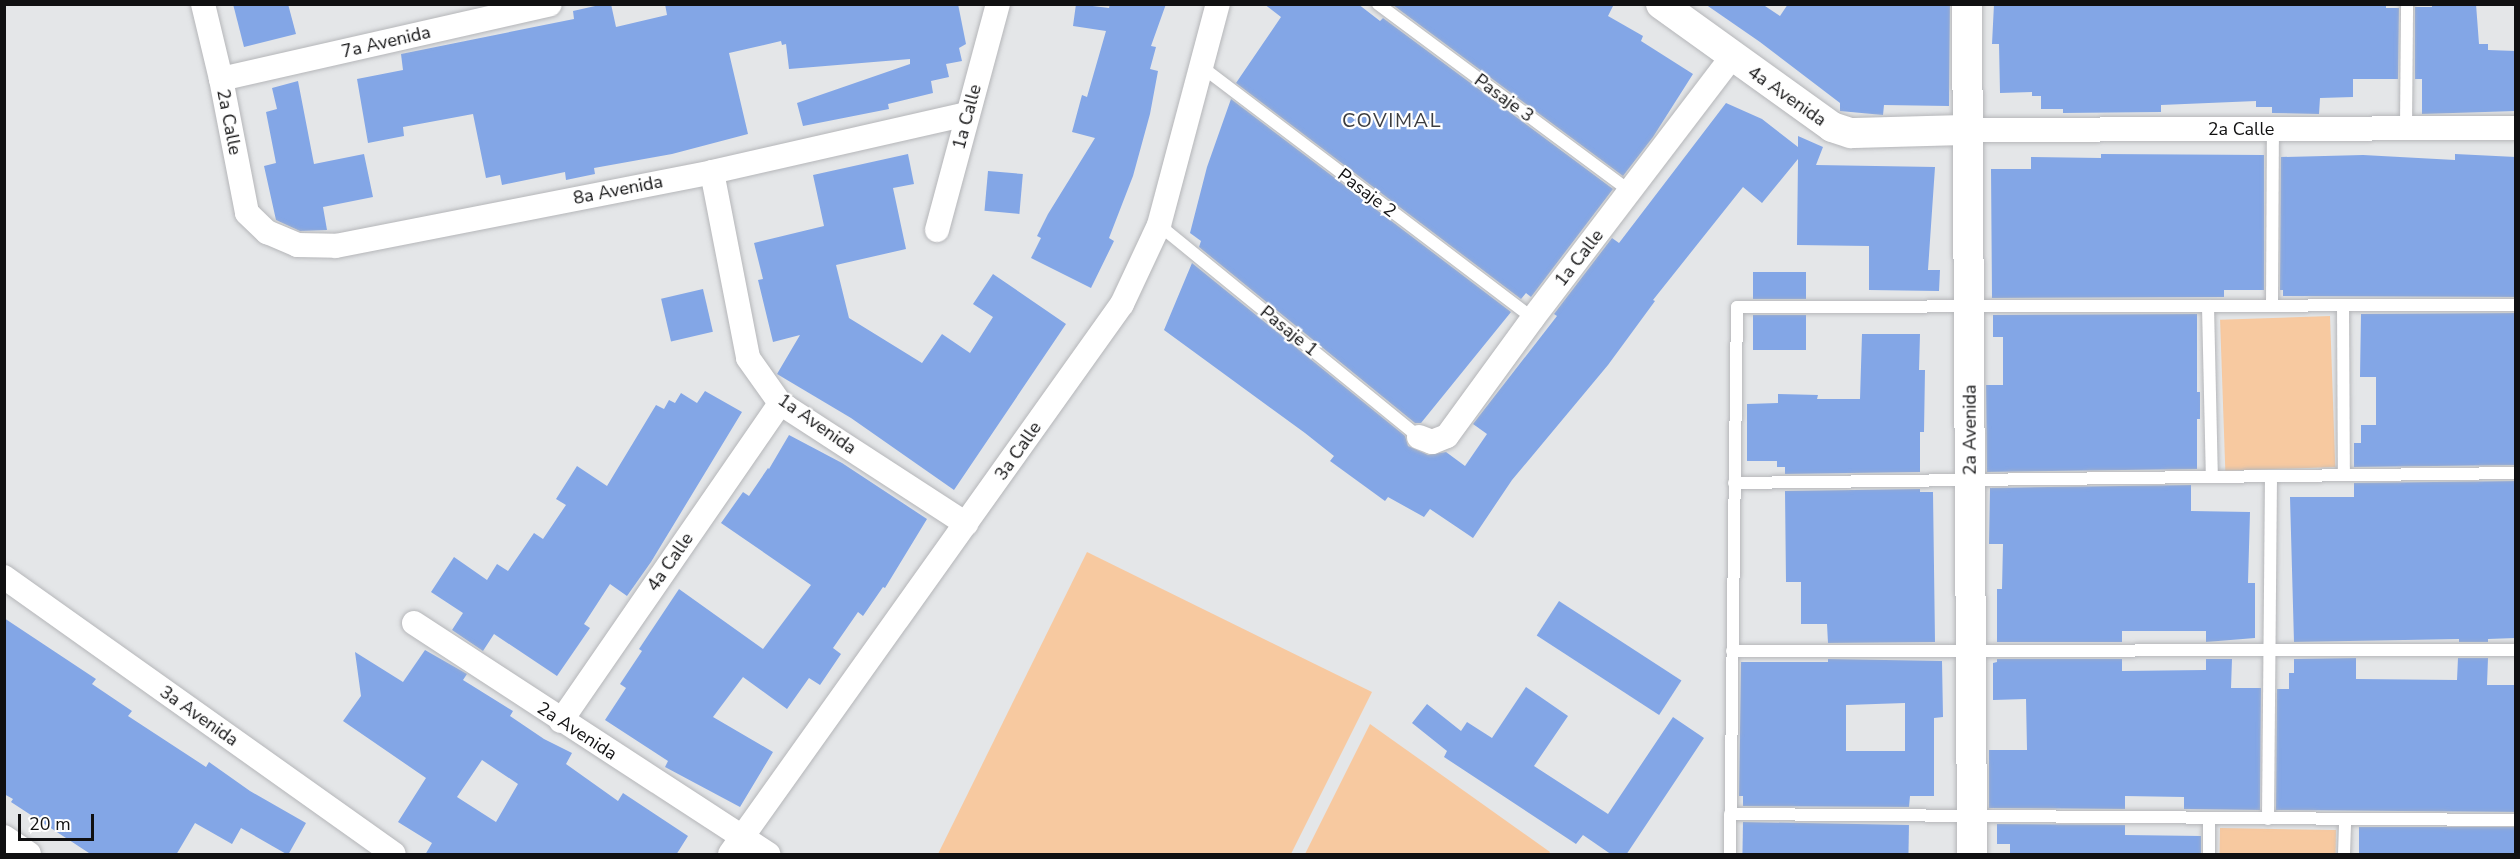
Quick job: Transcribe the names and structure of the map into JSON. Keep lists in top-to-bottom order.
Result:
{
  "streets": {
    "street": [
      "7a Avenida",
      "4a Avenida",
      "1a Calle",
      "2a Calle",
      "8a Avenida",
      "1a Avenida",
      "2a Avenida",
      "3a Calle",
      "4a Calle",
      "3a Avenida"
    ],
    "lane": ["Pasaje 3", "Pasaje 2", "Pasaje 1"]
  },
  "crossings": [
    ["7a Avenida", "2a Calle"],
    ["4a Avenida", "1a Calle"],
    ["4a Avenida", "2a Calle"],
    ["4a Avenida", "2a Avenida"],
    ["Pasaje 3", "1a Calle"],
    ["1a Calle", "8a Avenida"],
    ["1a Calle", "Pasaje 2"],
    ["1a Calle", "Pasaje 1"],
    ["2a Calle", "8a Avenida"],
    ["2a Calle", "2a Avenida"],
    ["8a Avenida", "1a Avenida"],
    ["Pasaje 2", "3a Calle"],
    ["Pasaje 1", "3a Calle"],
    ["1a Avenida", "3a Calle"],
    ["1a Avenida", "4a Calle"],
    ["2a Avenida", "3a Calle"],
    ["2a Avenida", "4a Calle"]
  ],
  "districts": ["COVIMAL"],
  "scale_bar": "20 m"
}
